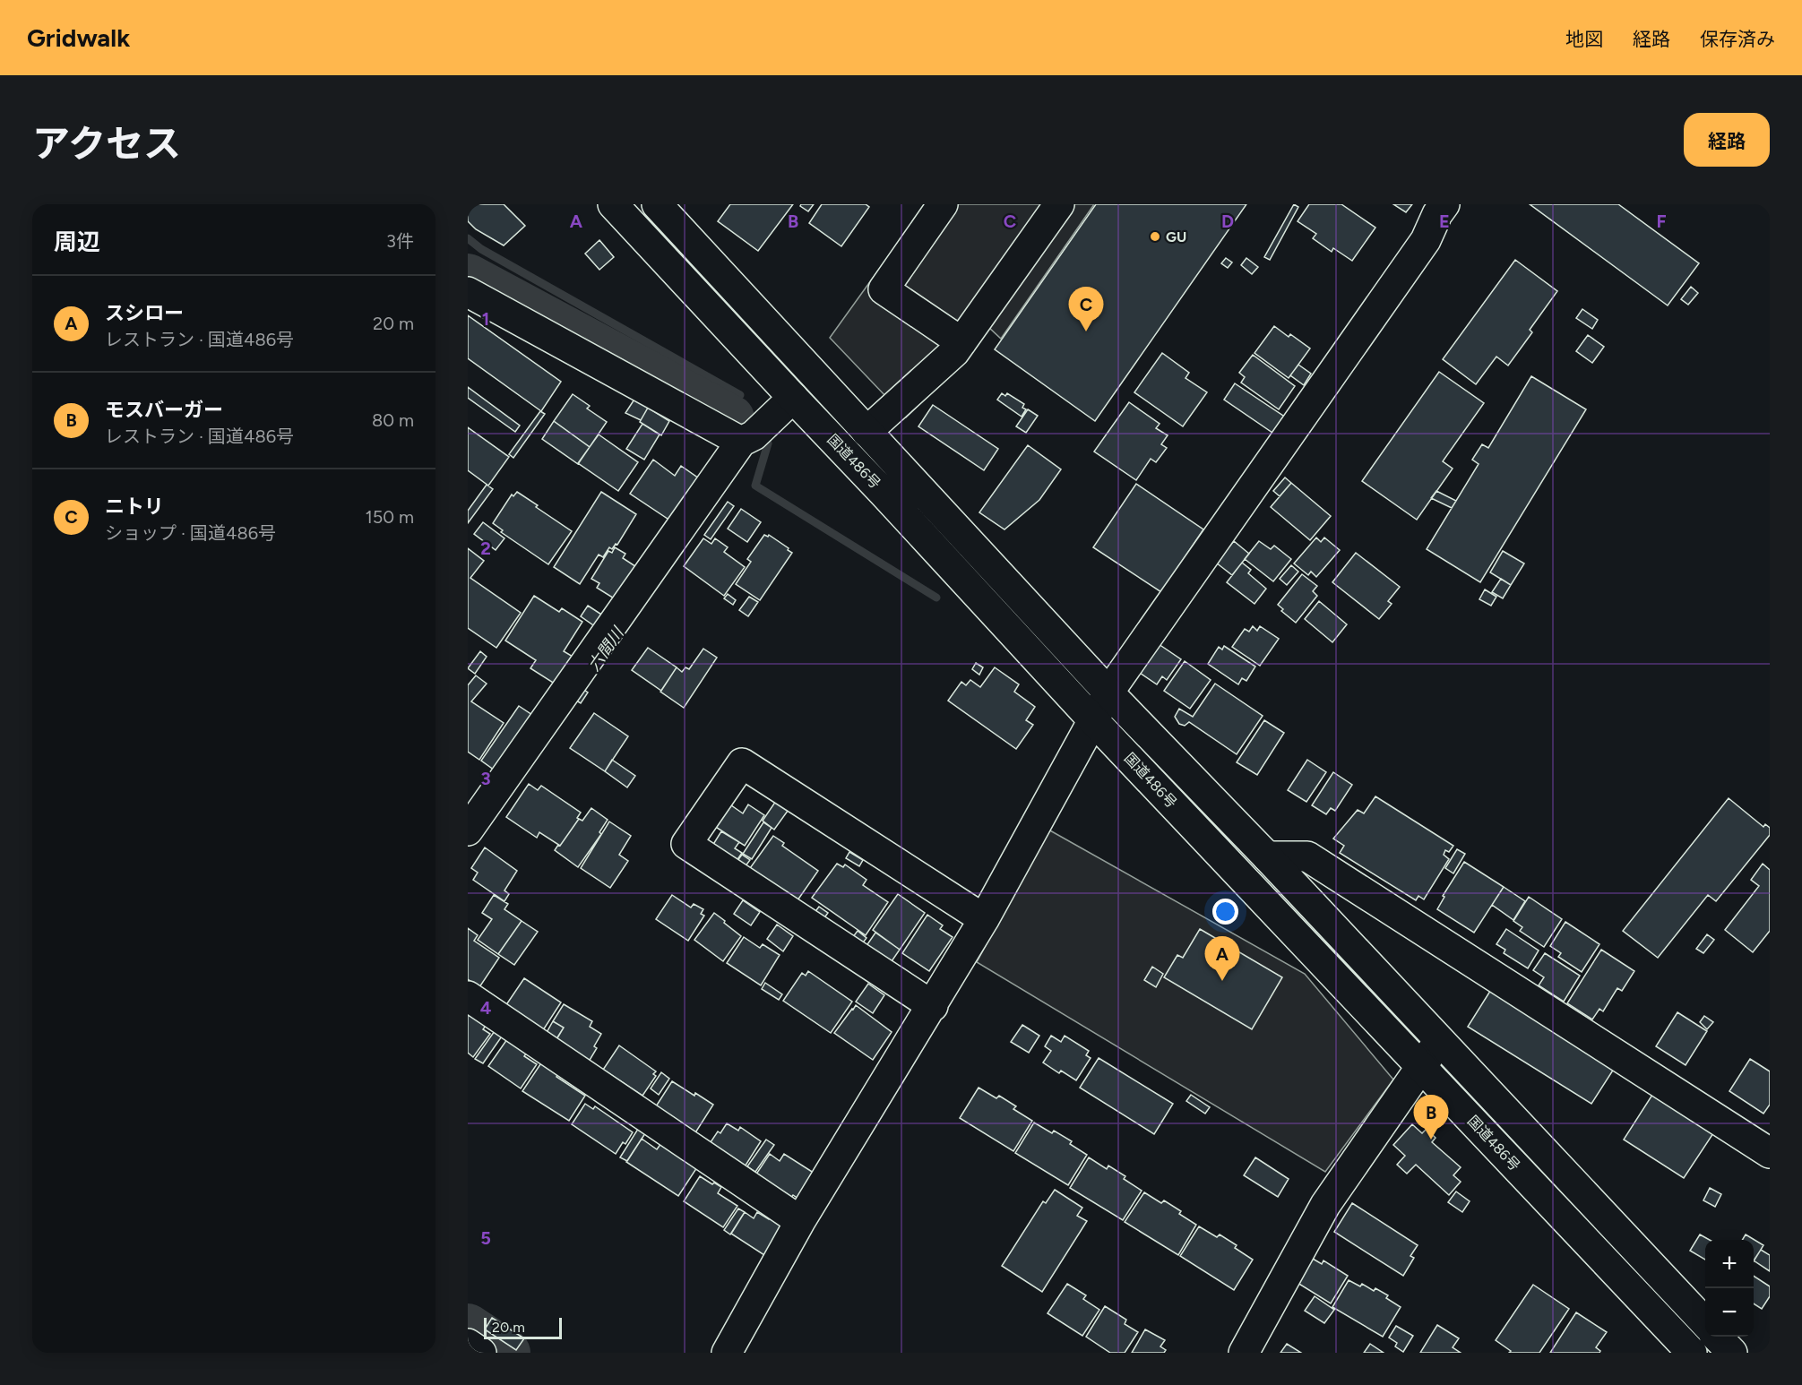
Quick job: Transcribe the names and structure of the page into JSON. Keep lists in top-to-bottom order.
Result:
{
  "streets": {
    "main road": ["国道486号"]
  },
  "water": ["六間川"],
  "places": ["GU"],
  "scale_bar": "20 m",
  "page": {
    "header": "Gridwalk",
    "nav": ["地図", "経路", "保存済み"],
    "title": "アクセス",
    "buttons": "経路",
    "heading": ["周辺", "3件"],
    "list": [
      {
        "mark": "A",
        "name": "スシロー",
        "note": "レストラン · 国道486号",
        "value": "20 m"
      },
      {
        "mark": "B",
        "name": "モスバーガー",
        "note": "レストラン · 国道486号",
        "value": "80 m"
      },
      {
        "mark": "C",
        "name": "ニトリ",
        "note": "ショップ · 国道486号",
        "value": "150 m"
      }
    ],
    "pins": ["C", "A", "B"],
    "map_buttons": ["+", "−"],
    "scale": "20 m"
  },
  "grid": {
    "columns": [
      "A",
      "B",
      "C",
      "D",
      "E",
      "F"
    ],
    "rows": [
      "1",
      "2",
      "3",
      "4",
      "5"
    ]
  }
}
